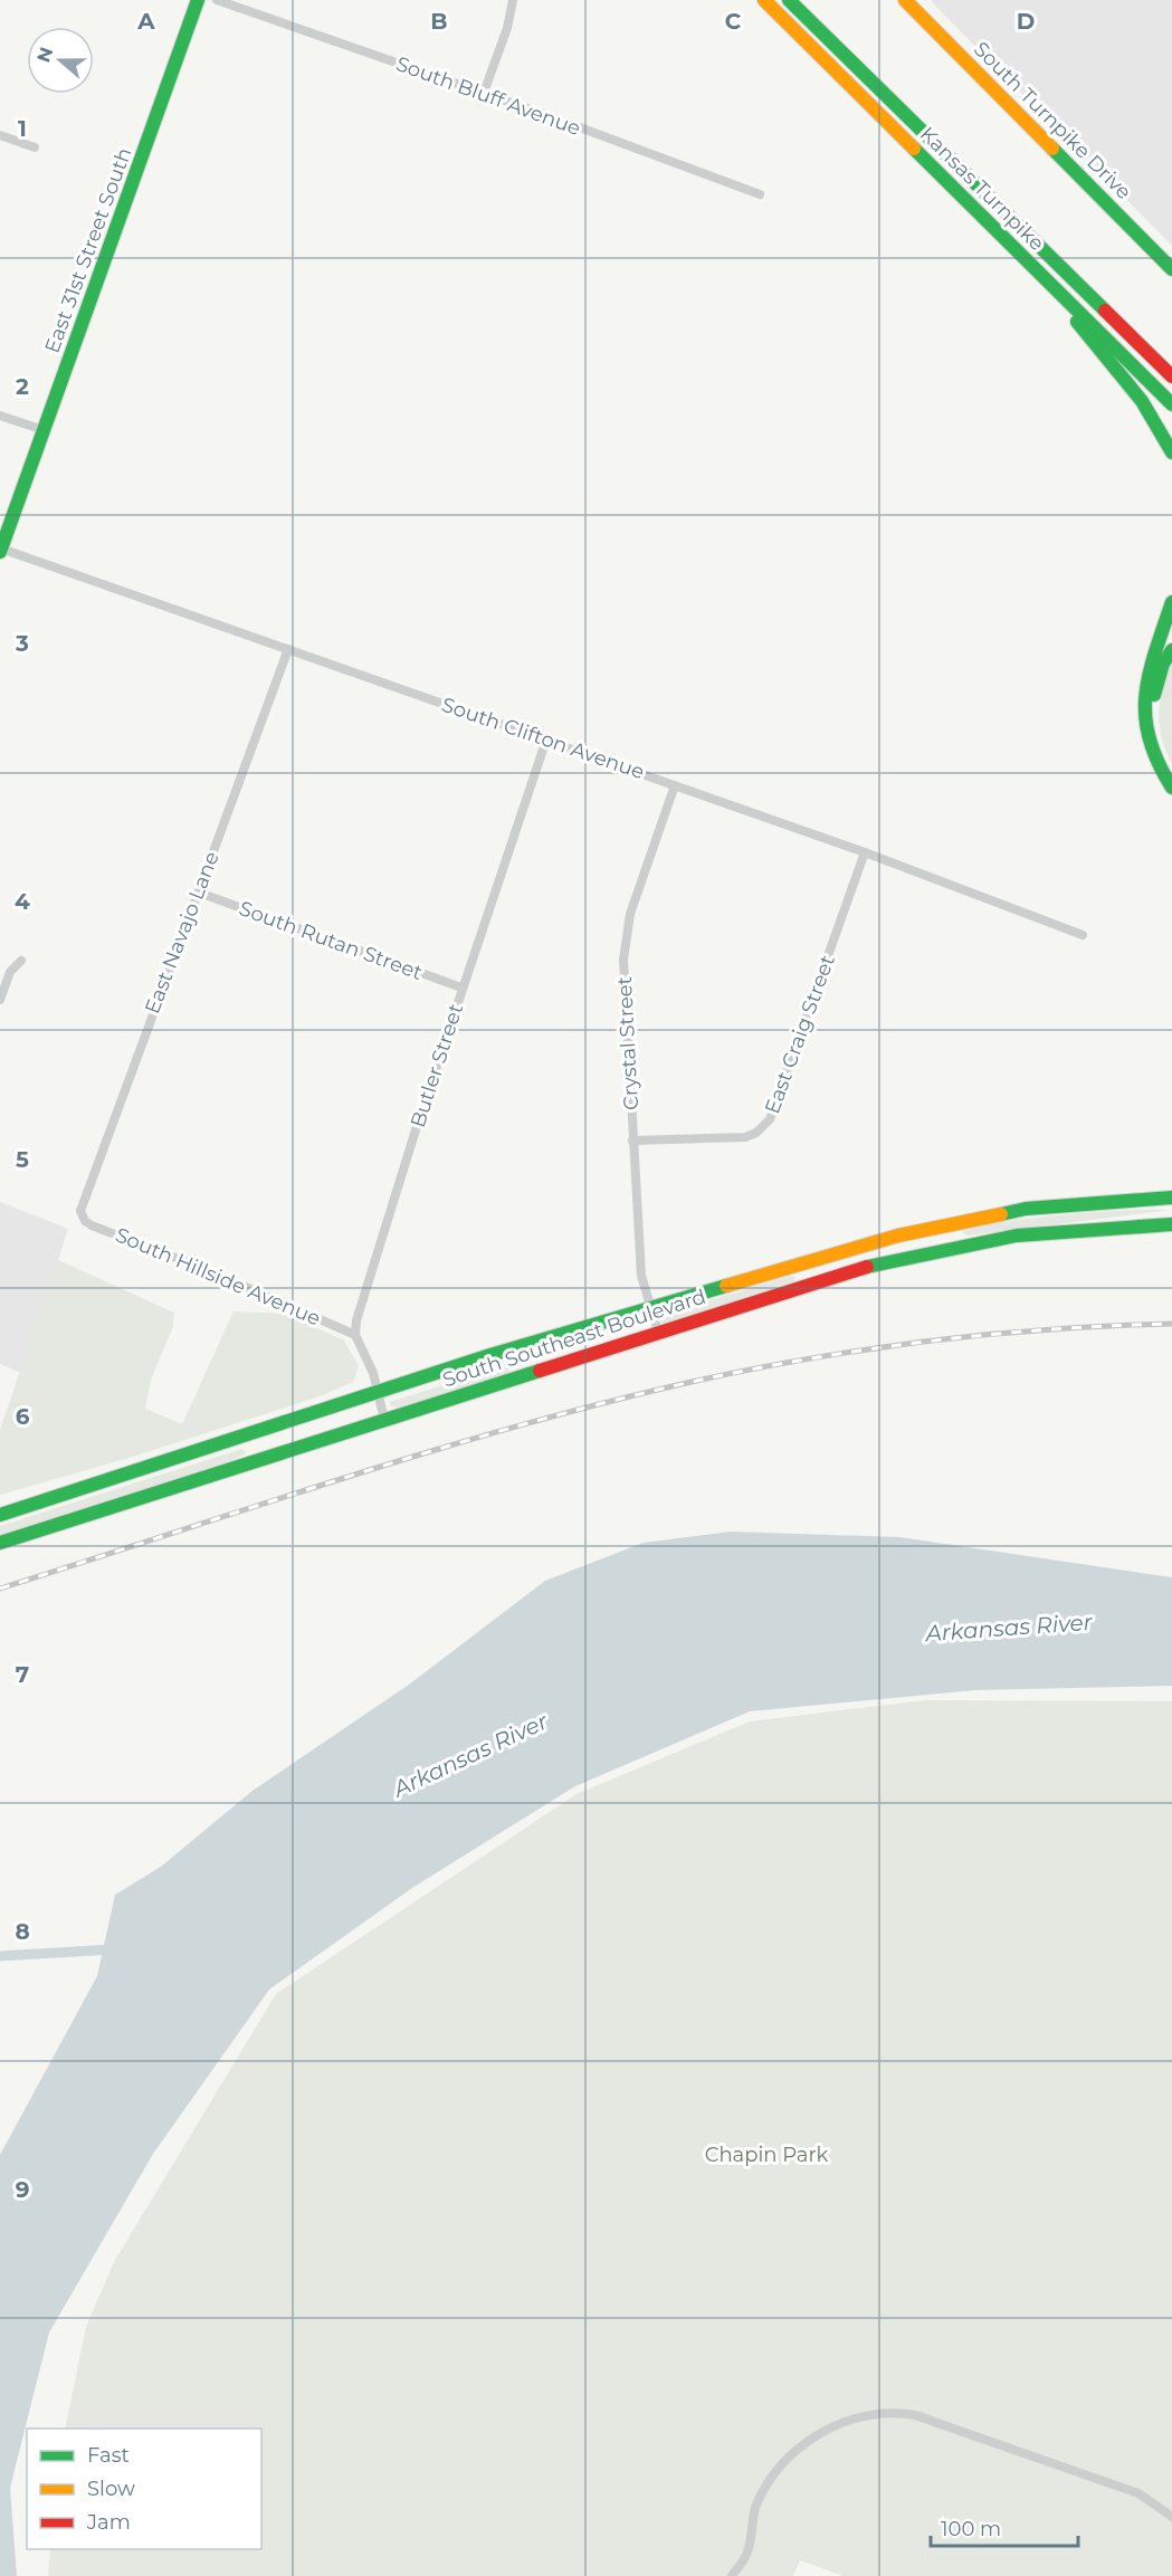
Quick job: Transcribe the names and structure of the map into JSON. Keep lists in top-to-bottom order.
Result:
{
  "streets": {
    "main road": [
      "South Turnpike Drive",
      "Kansas Turnpike",
      "East 31st Street South",
      "South Southeast Boulevard"
    ],
    "street": [
      "South Bluff Avenue",
      "South Clifton Avenue",
      "East Navajo Lane",
      "South Rutan Street",
      "East Craig Street",
      "Crystal Street",
      "Butler Street",
      "South Hillside Avenue"
    ]
  },
  "crossings": [
    ["East 31st Street South", "South Clifton Avenue"],
    ["South Clifton Avenue", "East Navajo Lane"],
    ["South Clifton Avenue", "East Craig Street"],
    ["South Clifton Avenue", "Crystal Street"],
    ["South Clifton Avenue", "Butler Street"],
    ["East Navajo Lane", "South Rutan Street"],
    ["East Navajo Lane", "South Hillside Avenue"],
    ["South Rutan Street", "Butler Street"],
    ["East Craig Street", "Crystal Street"],
    ["Crystal Street", "South Southeast Boulevard"],
    ["Butler Street", "South Hillside Avenue"]
  ],
  "water": ["Arkansas River"],
  "parks": ["Chapin Park"],
  "legend": ["Fast", "Slow", "Jam"],
  "scale_bar": "100 m",
  "north": "left",
  "grid": {
    "columns": [
      "A",
      "B",
      "C",
      "D"
    ],
    "rows": [
      "1",
      "2",
      "3",
      "4",
      "5",
      "6",
      "7",
      "8",
      "9"
    ]
  }
}
